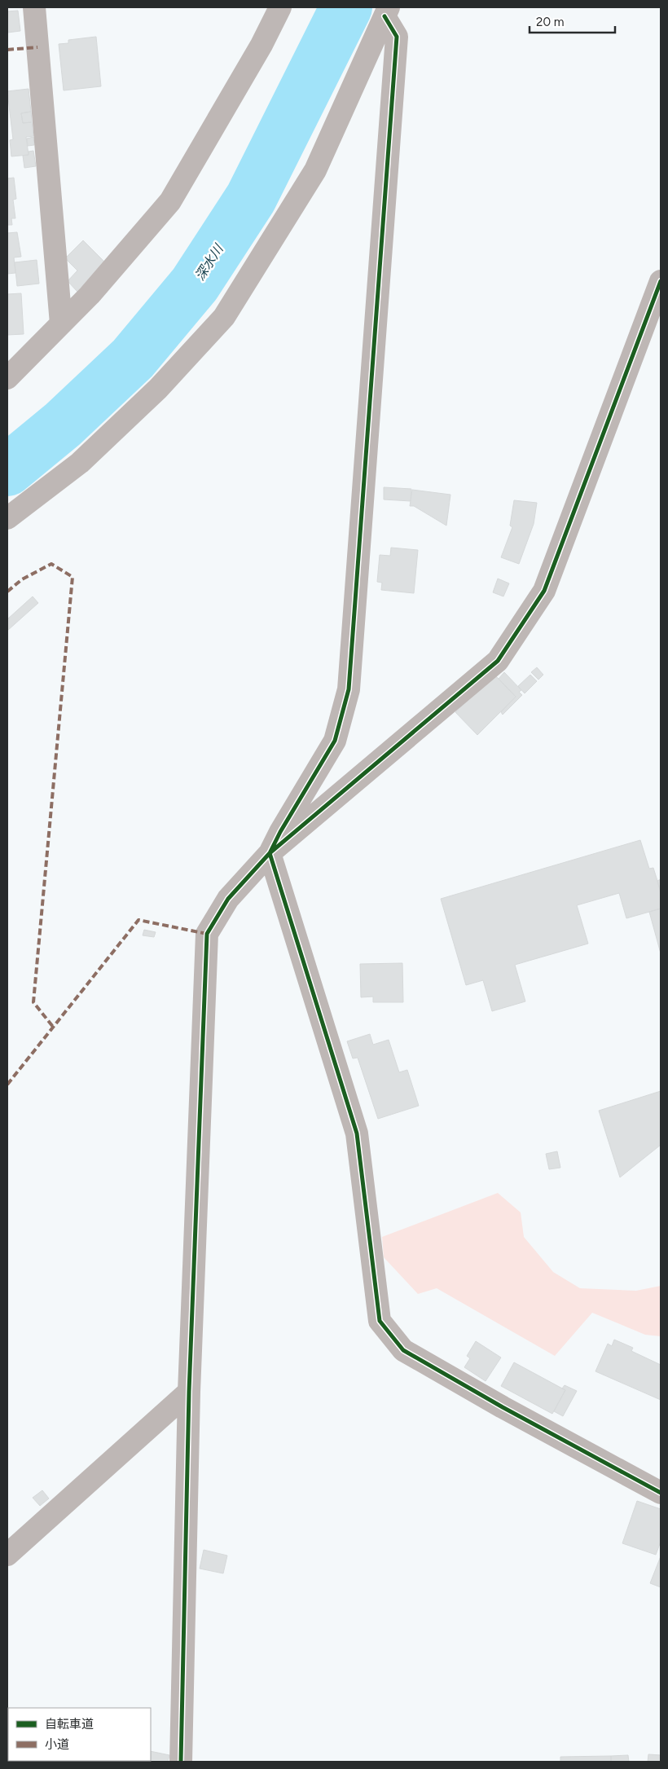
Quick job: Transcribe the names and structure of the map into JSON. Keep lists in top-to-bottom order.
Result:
{
  "water": ["深水川"],
  "legend": ["自転車道", "小道"],
  "scale_bar": "20 m"
}
